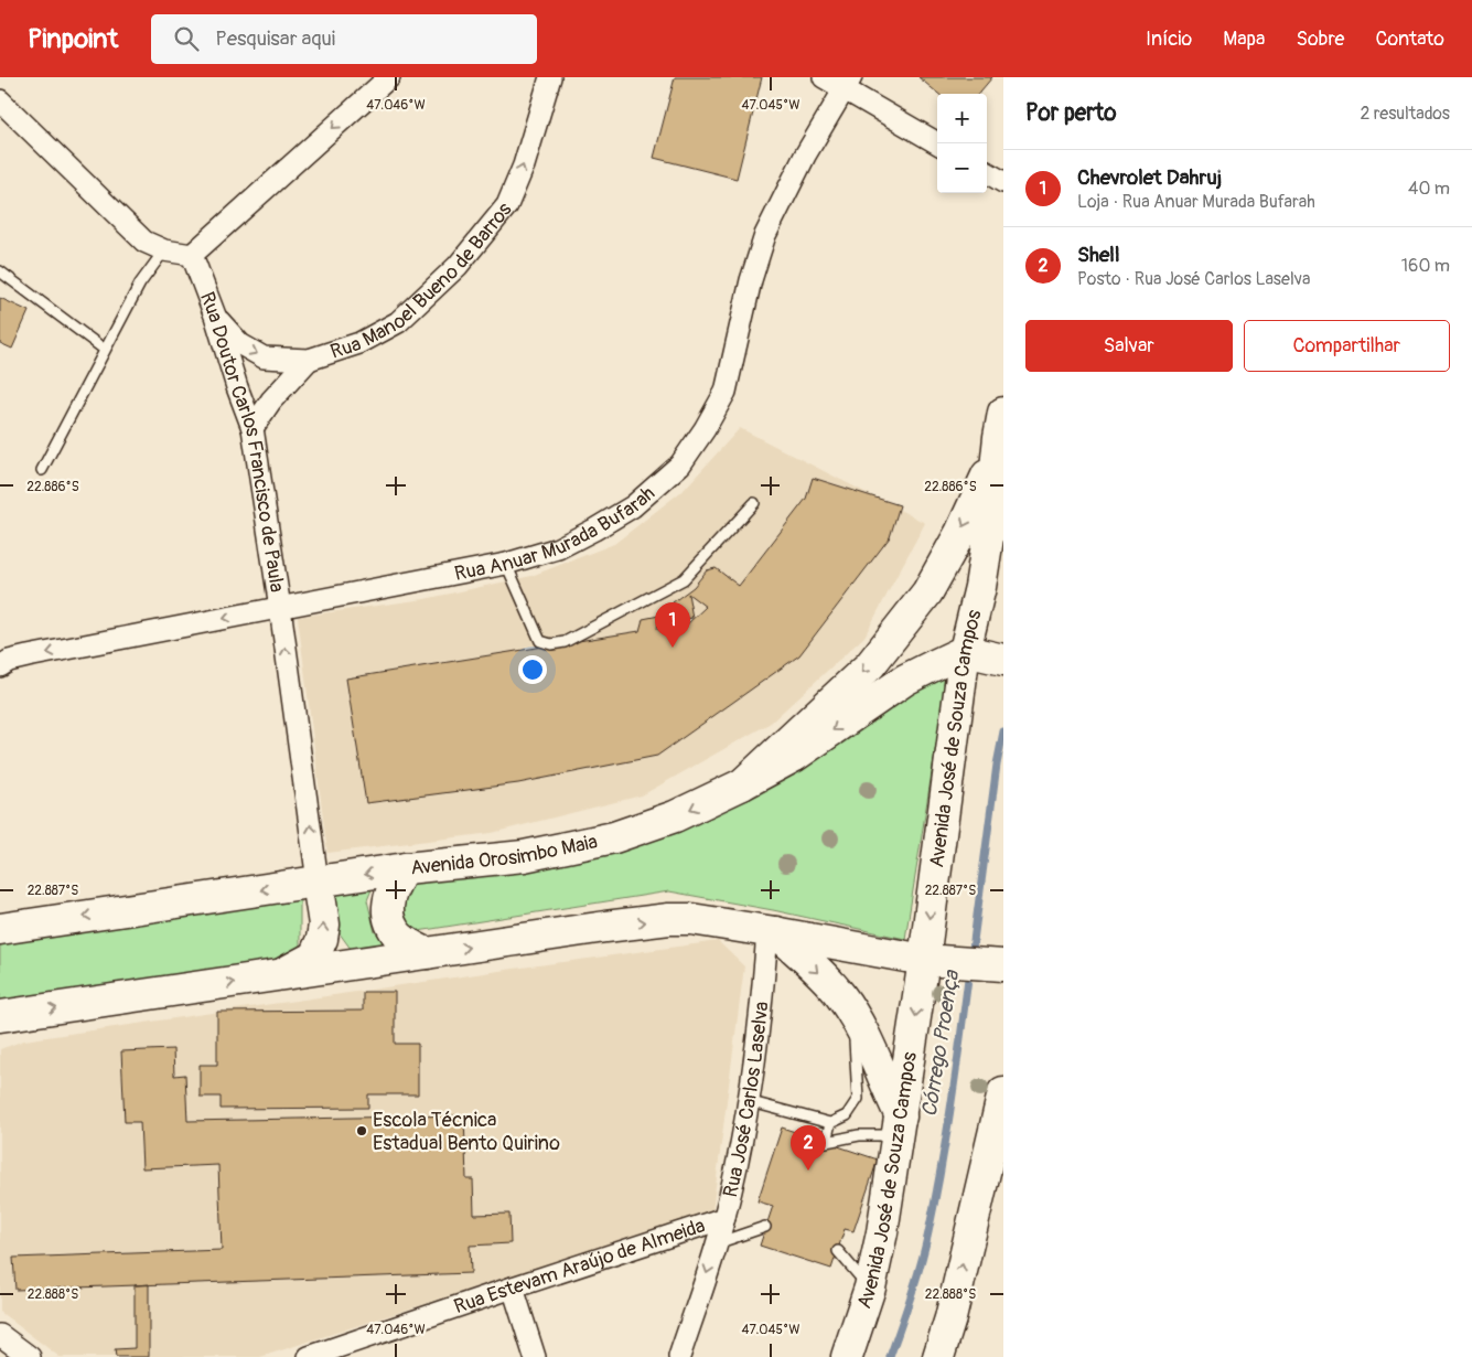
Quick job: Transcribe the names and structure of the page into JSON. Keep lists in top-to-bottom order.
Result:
{
  "streets": {
    "main road": ["Avenida José de Souza Campos", "Avenida Orosimbo Maia"],
    "street": [
      "Rua Manoel Bueno de Barros",
      "Rua Doutor Carlos Francisco de Paula",
      "Rua Anuar Murada Bufarah",
      "Rua José Carlos Laselva",
      "Rua Estevam Araújo de Almeida"
    ]
  },
  "crossings": [
    ["Rua Manoel Bueno de Barros", "Rua Doutor Carlos Francisco de Paula"],
    ["Rua Doutor Carlos Francisco de Paula", "Rua Anuar Murada Bufarah"],
    ["Rua Doutor Carlos Francisco de Paula", "Avenida Orosimbo Maia"],
    ["Avenida José de Souza Campos", "Avenida Orosimbo Maia"],
    ["Rua José Carlos Laselva", "Rua Estevam Araújo de Almeida"]
  ],
  "one_way": ["Rua Doutor Carlos Francisco de Paula", "Avenida José de Souza Campos"],
  "water": ["Córrego Proença"],
  "places": ["Escola Técnica Estadual Bento Quirino"],
  "page": {
    "header": "Pinpoint",
    "search": "Pesquisar aqui",
    "nav": [
      "Início",
      "Mapa",
      "Sobre",
      "Contato"
    ],
    "heading": ["Por perto", "2 resultados"],
    "map_buttons": ["+", "−"],
    "list": [
      {
        "mark": "1",
        "name": "Chevrolet Dahruj",
        "note": "Loja · Rua Anuar Murada Bufarah",
        "value": "40 m"
      },
      {
        "mark": "2",
        "name": "Shell",
        "note": "Posto · Rua José Carlos Laselva",
        "value": "160 m"
      }
    ],
    "buttons": ["Salvar", "Compartilhar"],
    "pins": ["1", "2"]
  },
  "coordinates": [
    "47.046°W",
    "47.045°W",
    "22.886°S",
    "22.887°S",
    "22.888°S"
  ]
}
